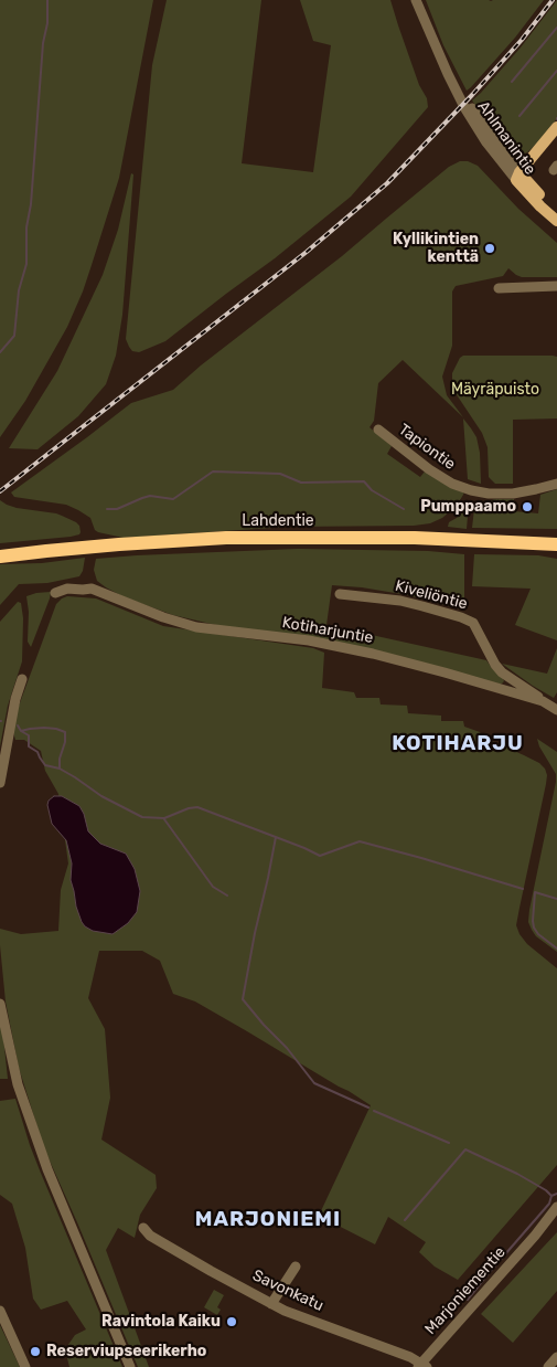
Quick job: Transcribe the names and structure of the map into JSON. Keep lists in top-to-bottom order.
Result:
{
  "streets": {
    "highway": ["Lahdentie"],
    "main road": ["Ahlmanintie"],
    "street": [
      "Tapiontie",
      "Kiveliöntie",
      "Kotiharjuntie",
      "Savonkatu",
      "Marjoniementie"
    ]
  },
  "crossings": [
    ["Kiveliöntie", "Kotiharjuntie"],
    ["Savonkatu", "Marjoniementie"]
  ],
  "districts": ["KOTIHARJU", "MARJONIEMI"],
  "parks": ["Mäyräpuisto"],
  "places": [
    "Kyllikintien kenttä",
    "Pumppaamo",
    "Ravintola Kaiku",
    "Reserviupseerikerho"
  ]
}
